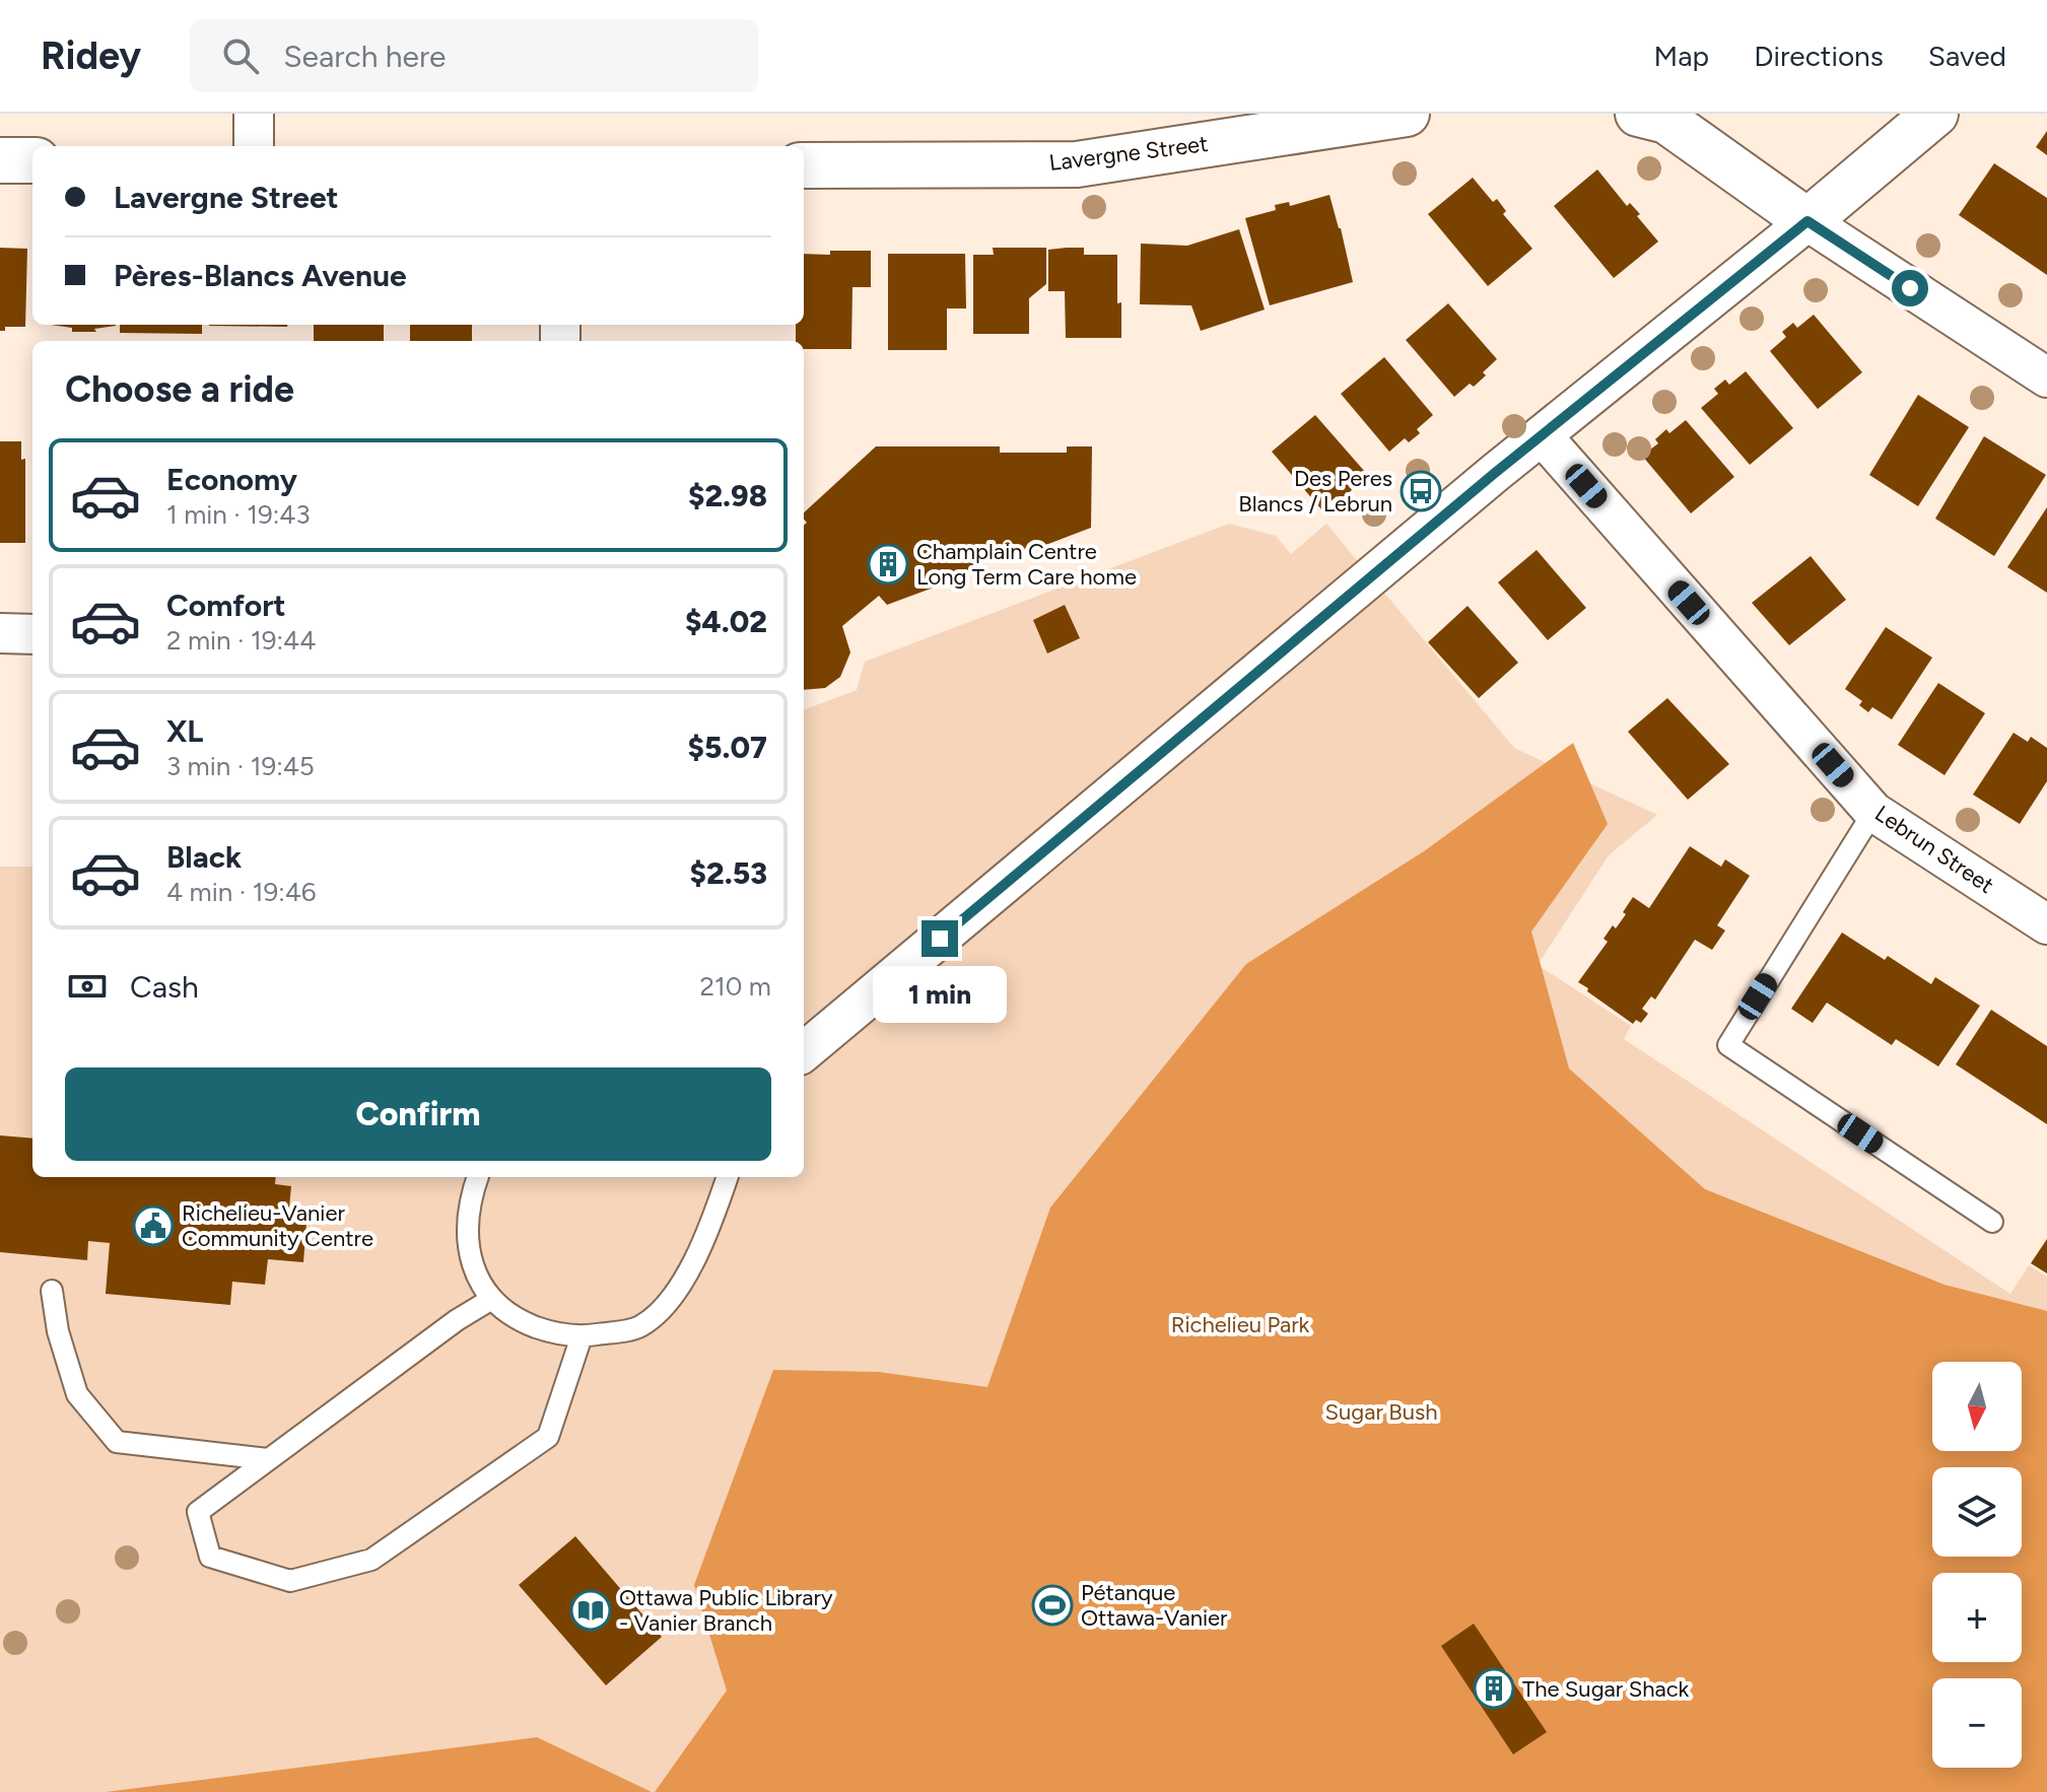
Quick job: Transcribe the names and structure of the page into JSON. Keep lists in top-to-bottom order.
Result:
{
  "streets": {
    "street": ["Lavergne Street", "Lebrun Street"]
  },
  "parks": ["Richelieu Park", "Sugar Bush"],
  "places": {
    "bus stop": ["Des Peres Blancs / Lebrun"],
    "building": ["Champlain Centre Long Term Care home", "The Sugar Shack"],
    "public building": ["Richelieu-Vanier Community Centre"],
    "sports": ["Pétanque Ottawa-Vanier"],
    "library": ["Ottawa Public Library - Vanier Branch"]
  },
  "north": "bottom",
  "page": {
    "header": "Ridey",
    "search": "Search here",
    "nav": ["Map", "Directions", "Saved"],
    "banner": ["Lavergne Street", "Pères-Blancs Avenue"],
    "heading": "Choose a ride",
    "list": [
      {
        "name": "Economy",
        "note": "1 min · 19:43",
        "value": "$2.98"
      },
      {
        "name": "Comfort",
        "note": "2 min · 19:44",
        "value": "$4.02"
      },
      {
        "name": "XL",
        "note": "3 min · 19:45",
        "value": "$5.07"
      },
      {
        "name": "Black",
        "note": "4 min · 19:46",
        "value": "$2.53"
      }
    ],
    "pay": ["Cash", "210 m"],
    "bubble": "1 min",
    "buttons": "Confirm",
    "map_buttons": ["+", "−"]
  }
}
